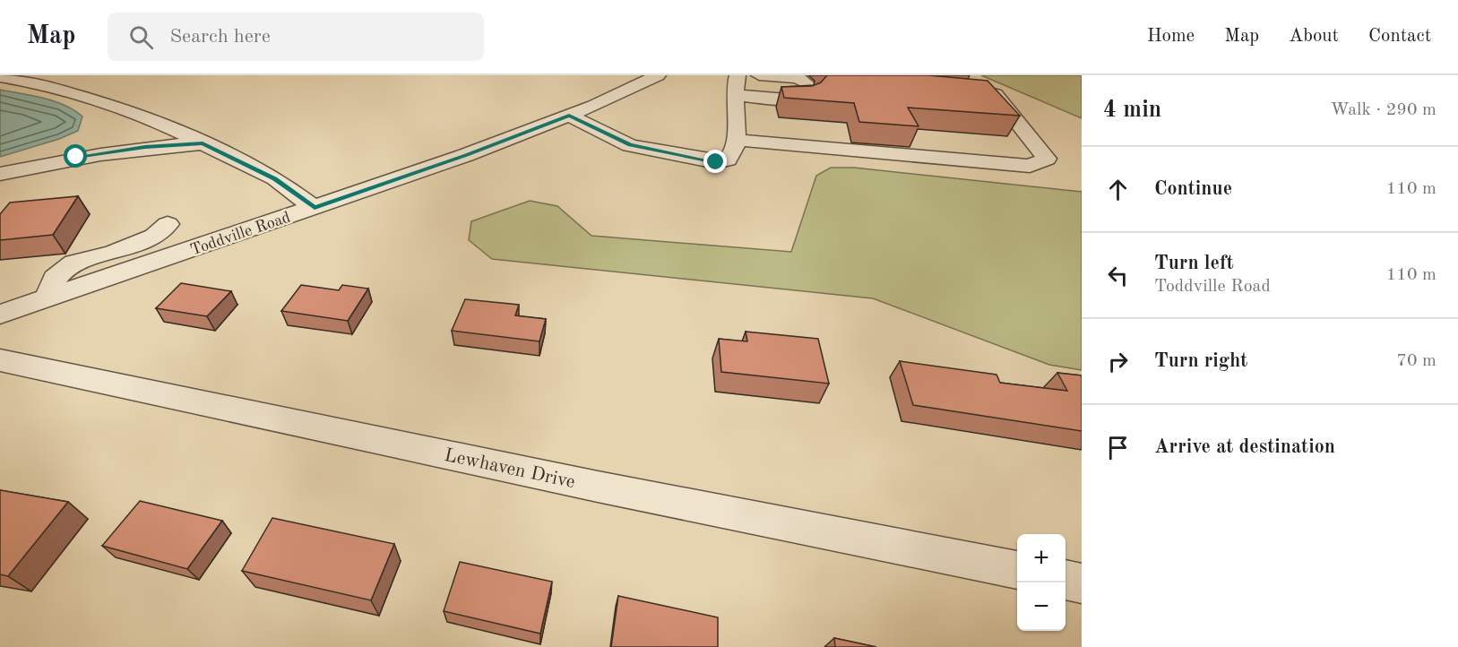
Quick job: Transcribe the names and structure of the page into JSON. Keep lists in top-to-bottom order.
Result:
{
  "streets": {
    "street": ["Toddville Road", "Lewhaven Drive"]
  },
  "page": {
    "header": "Map",
    "search": "Search here",
    "nav": [
      "Home",
      "Map",
      "About",
      "Contact"
    ],
    "heading": ["4 min", "Walk · 290 m"],
    "list": [
      ["Continue", "110 m"],
      ["Turn left", "Toddville Road", "110 m"],
      ["Turn right", "70 m"],
      "Arrive at destination"
    ],
    "map_buttons": ["+", "−"]
  }
}
